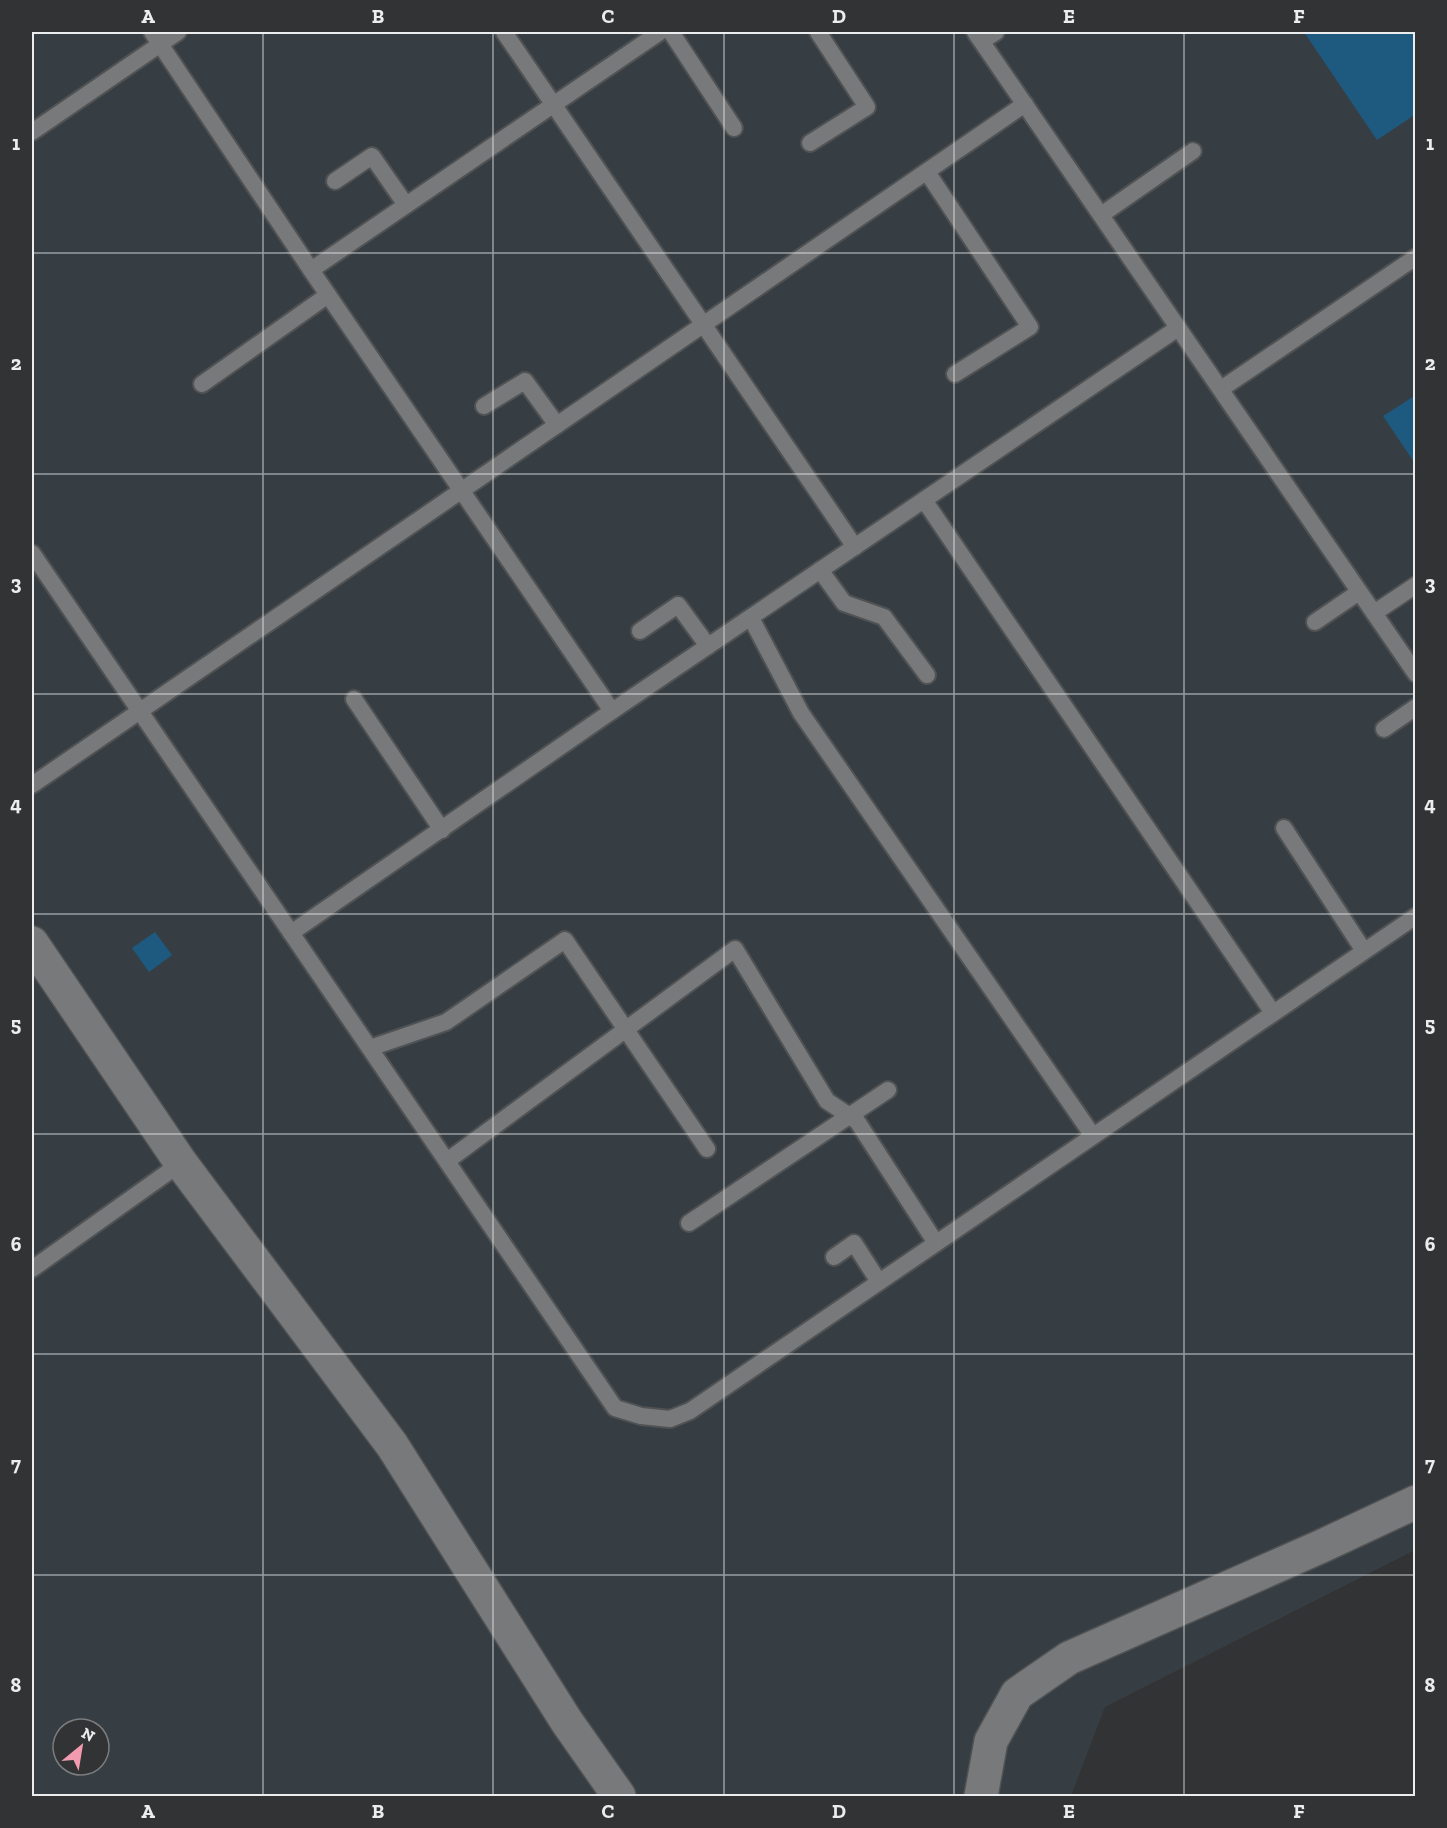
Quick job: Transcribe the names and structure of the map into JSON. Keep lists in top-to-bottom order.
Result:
{
  "north": "top right",
  "grid": {
    "columns": [
      "A",
      "B",
      "C",
      "D",
      "E",
      "F"
    ],
    "rows": [
      "1",
      "2",
      "3",
      "4",
      "5",
      "6",
      "7",
      "8"
    ]
  }
}
